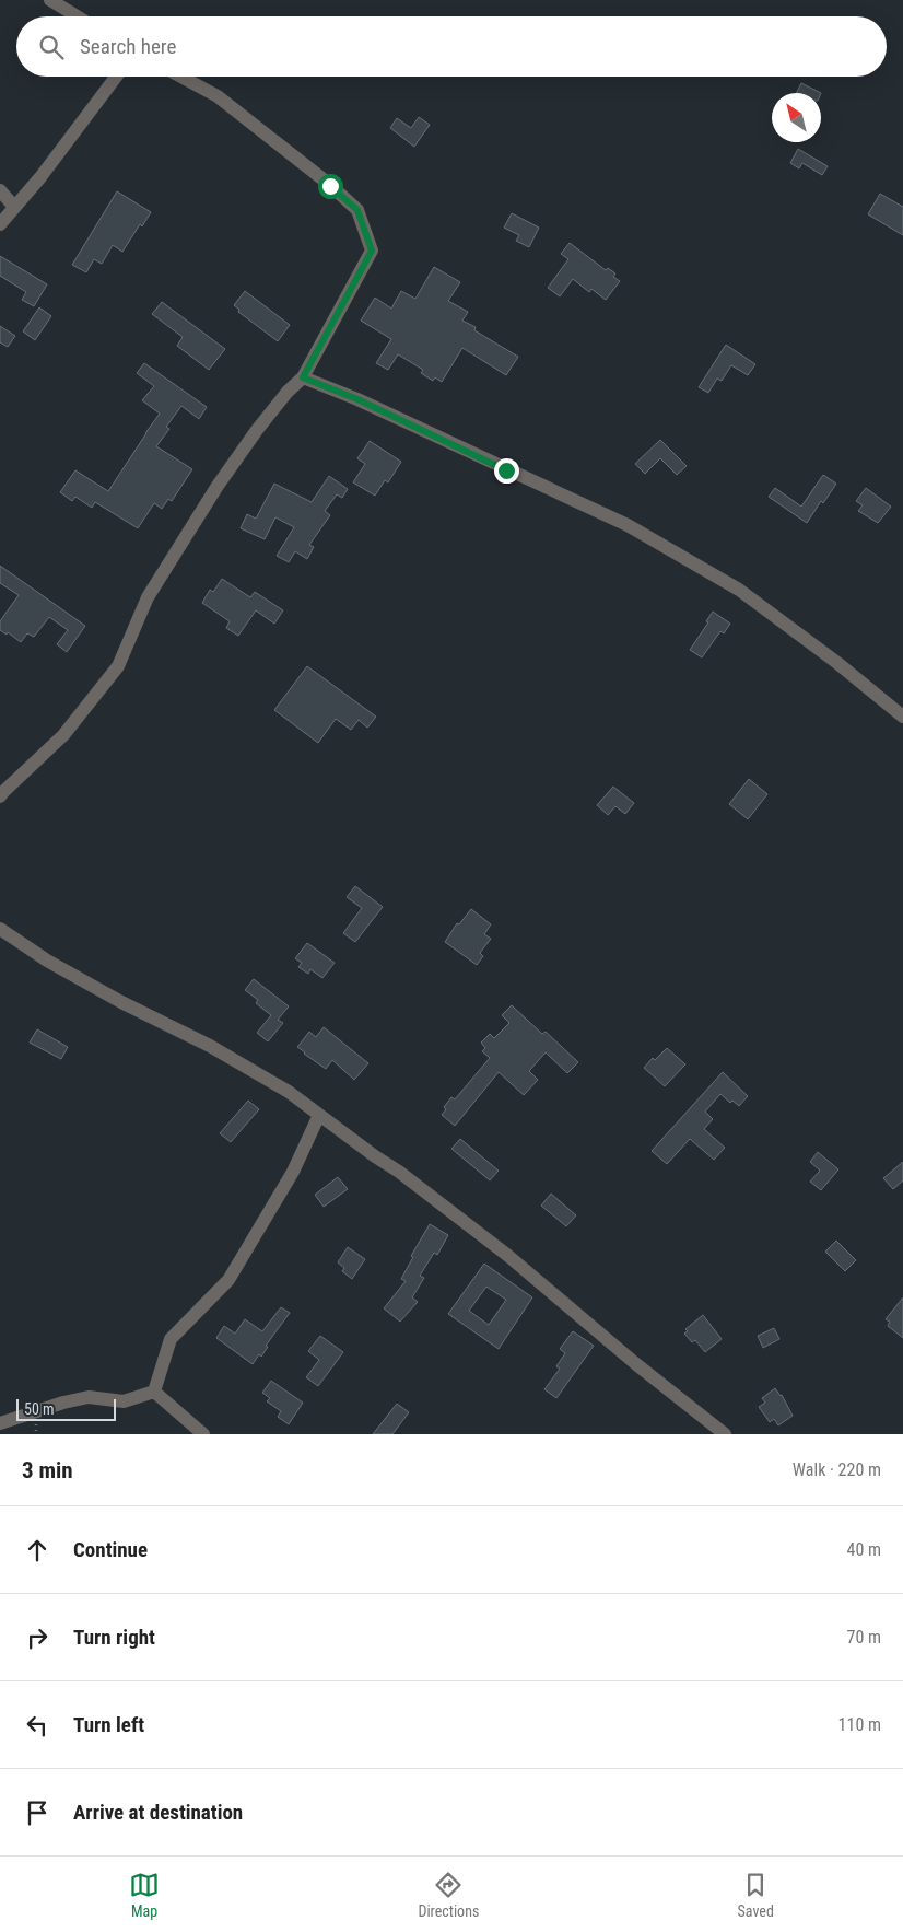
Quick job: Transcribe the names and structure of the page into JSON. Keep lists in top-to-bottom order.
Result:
{
  "scale_bar": "50 m",
  "north": "top left",
  "page": {
    "search": "Search here",
    "scale": "50 m",
    "heading": ["3 min", "Walk · 220 m"],
    "list": [
      ["Continue", "40 m"],
      ["Turn right", "70 m"],
      ["Turn left", "110 m"],
      "Arrive at destination"
    ],
    "nav": ["Map", "Directions", "Saved"]
  }
}
